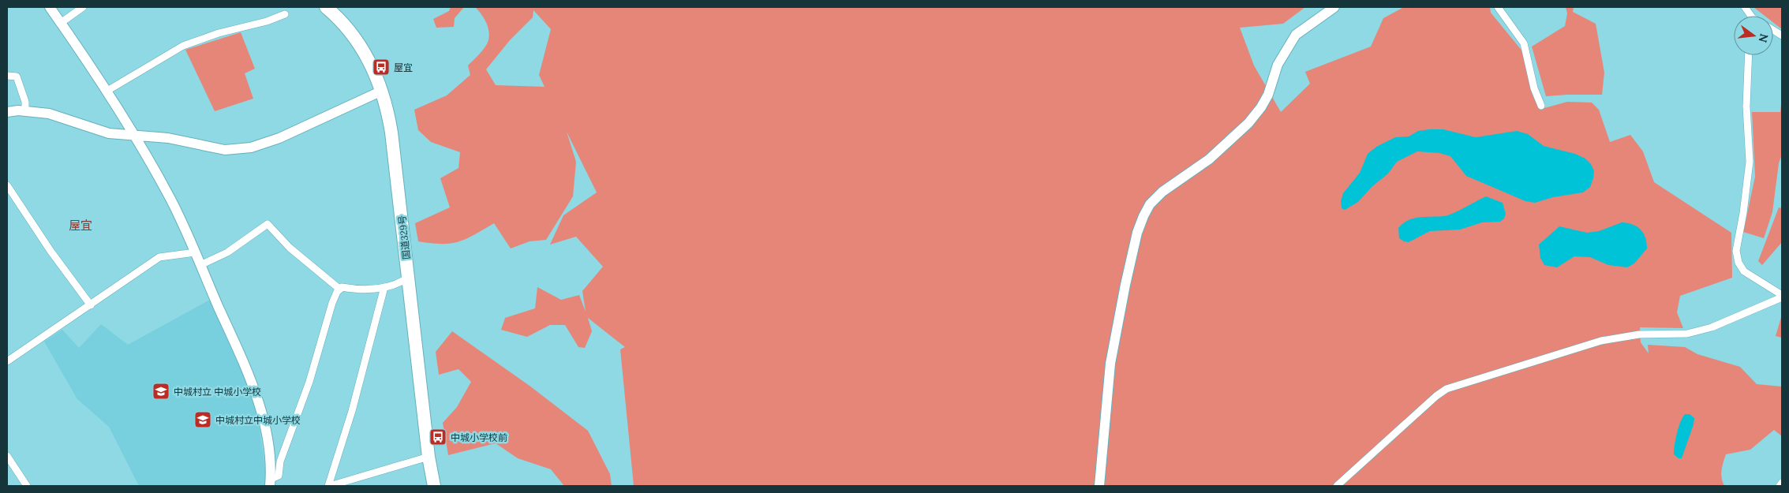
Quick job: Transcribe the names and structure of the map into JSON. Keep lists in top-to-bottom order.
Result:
{
  "streets": {
    "highway": ["国道329号"]
  },
  "districts": ["屋宜"],
  "places": {
    "bus stop": ["屋宜", "中城小学校前"],
    "school or university": ["中城村立 中城小学校", "中城村立中城小学校"]
  },
  "north": "right"
}
